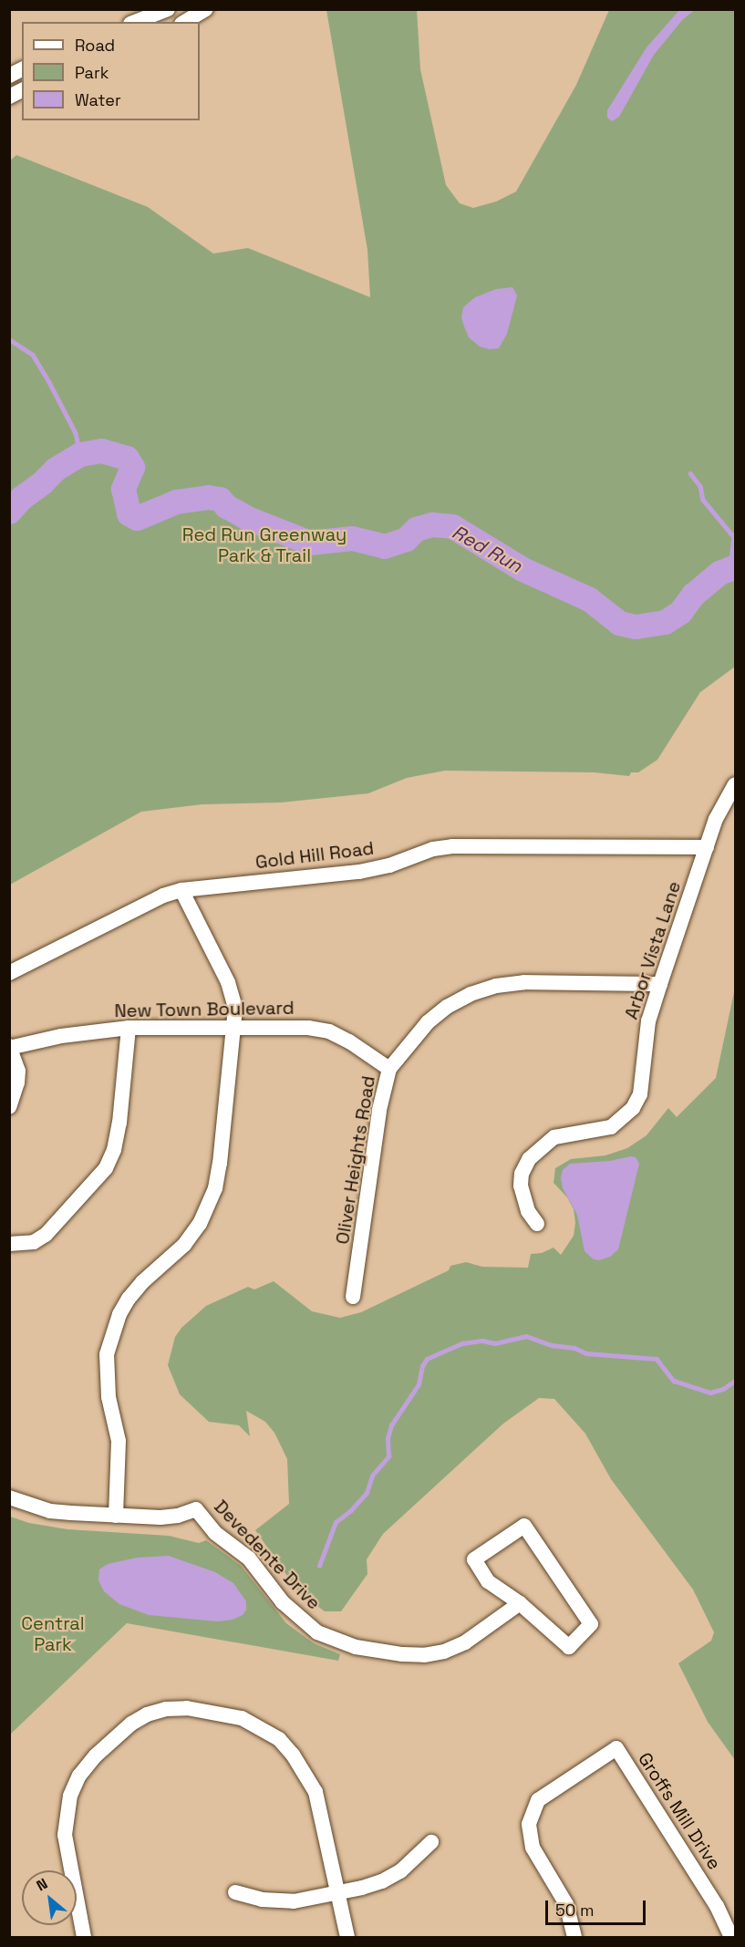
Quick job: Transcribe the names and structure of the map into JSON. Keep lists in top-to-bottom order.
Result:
{
  "streets": {
    "street": [
      "Gold Hill Road",
      "Arbor Vista Lane",
      "New Town Boulevard",
      "Oliver Heights Road",
      "Devedente Drive",
      "Groffs Mill Drive"
    ]
  },
  "crossings": [
    ["Gold Hill Road", "Arbor Vista Lane"],
    ["Arbor Vista Lane", "Oliver Heights Road"],
    ["New Town Boulevard", "Oliver Heights Road"]
  ],
  "water": ["Red Run"],
  "parks": ["Red Run Greenway Park & Trail", "Central Park"],
  "legend": ["Road", "Park", "Water"],
  "scale_bar": "50 m",
  "north": "top left"
}
